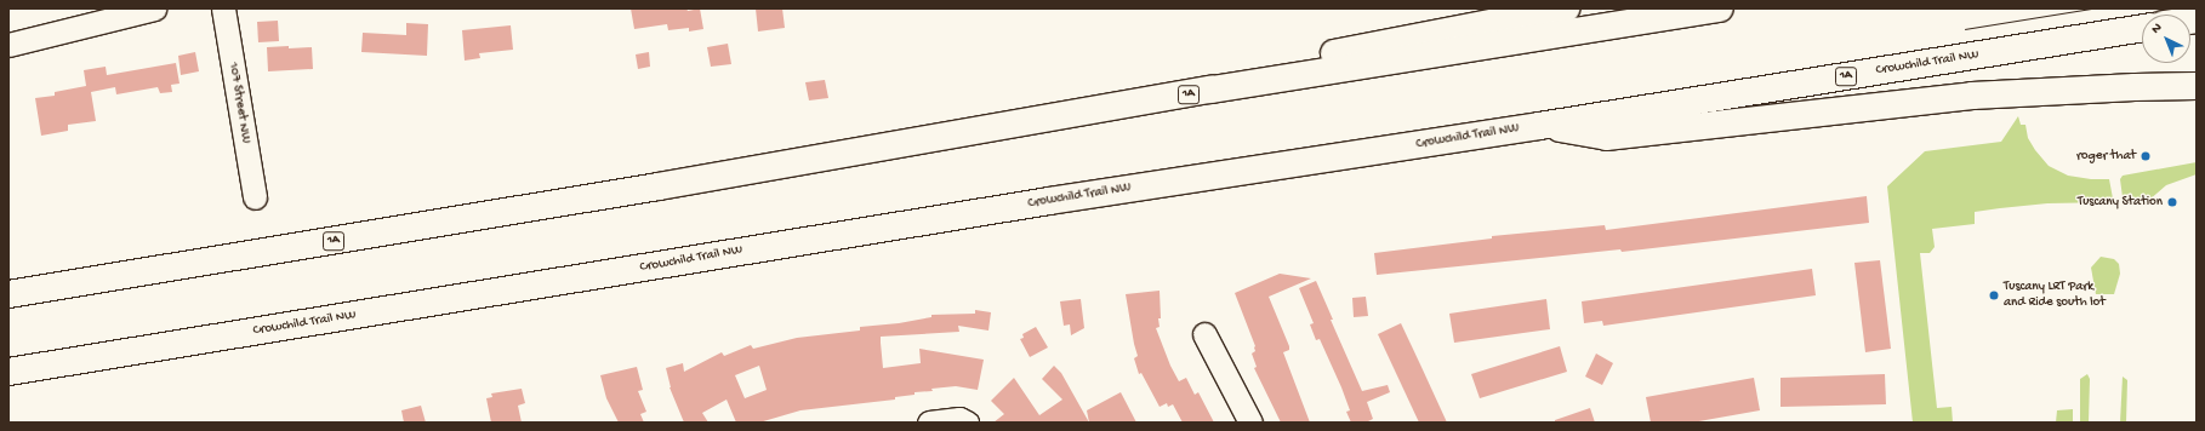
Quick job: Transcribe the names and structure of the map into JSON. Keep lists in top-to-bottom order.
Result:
{
  "streets": {
    "highway": ["Crowchild Trail NW", "1A"],
    "street": ["107 Street NW"]
  },
  "places": ["roger that", "Tuscany Station", "Tuscany LRT Park and Ride south lot"],
  "north": "top left"
}
